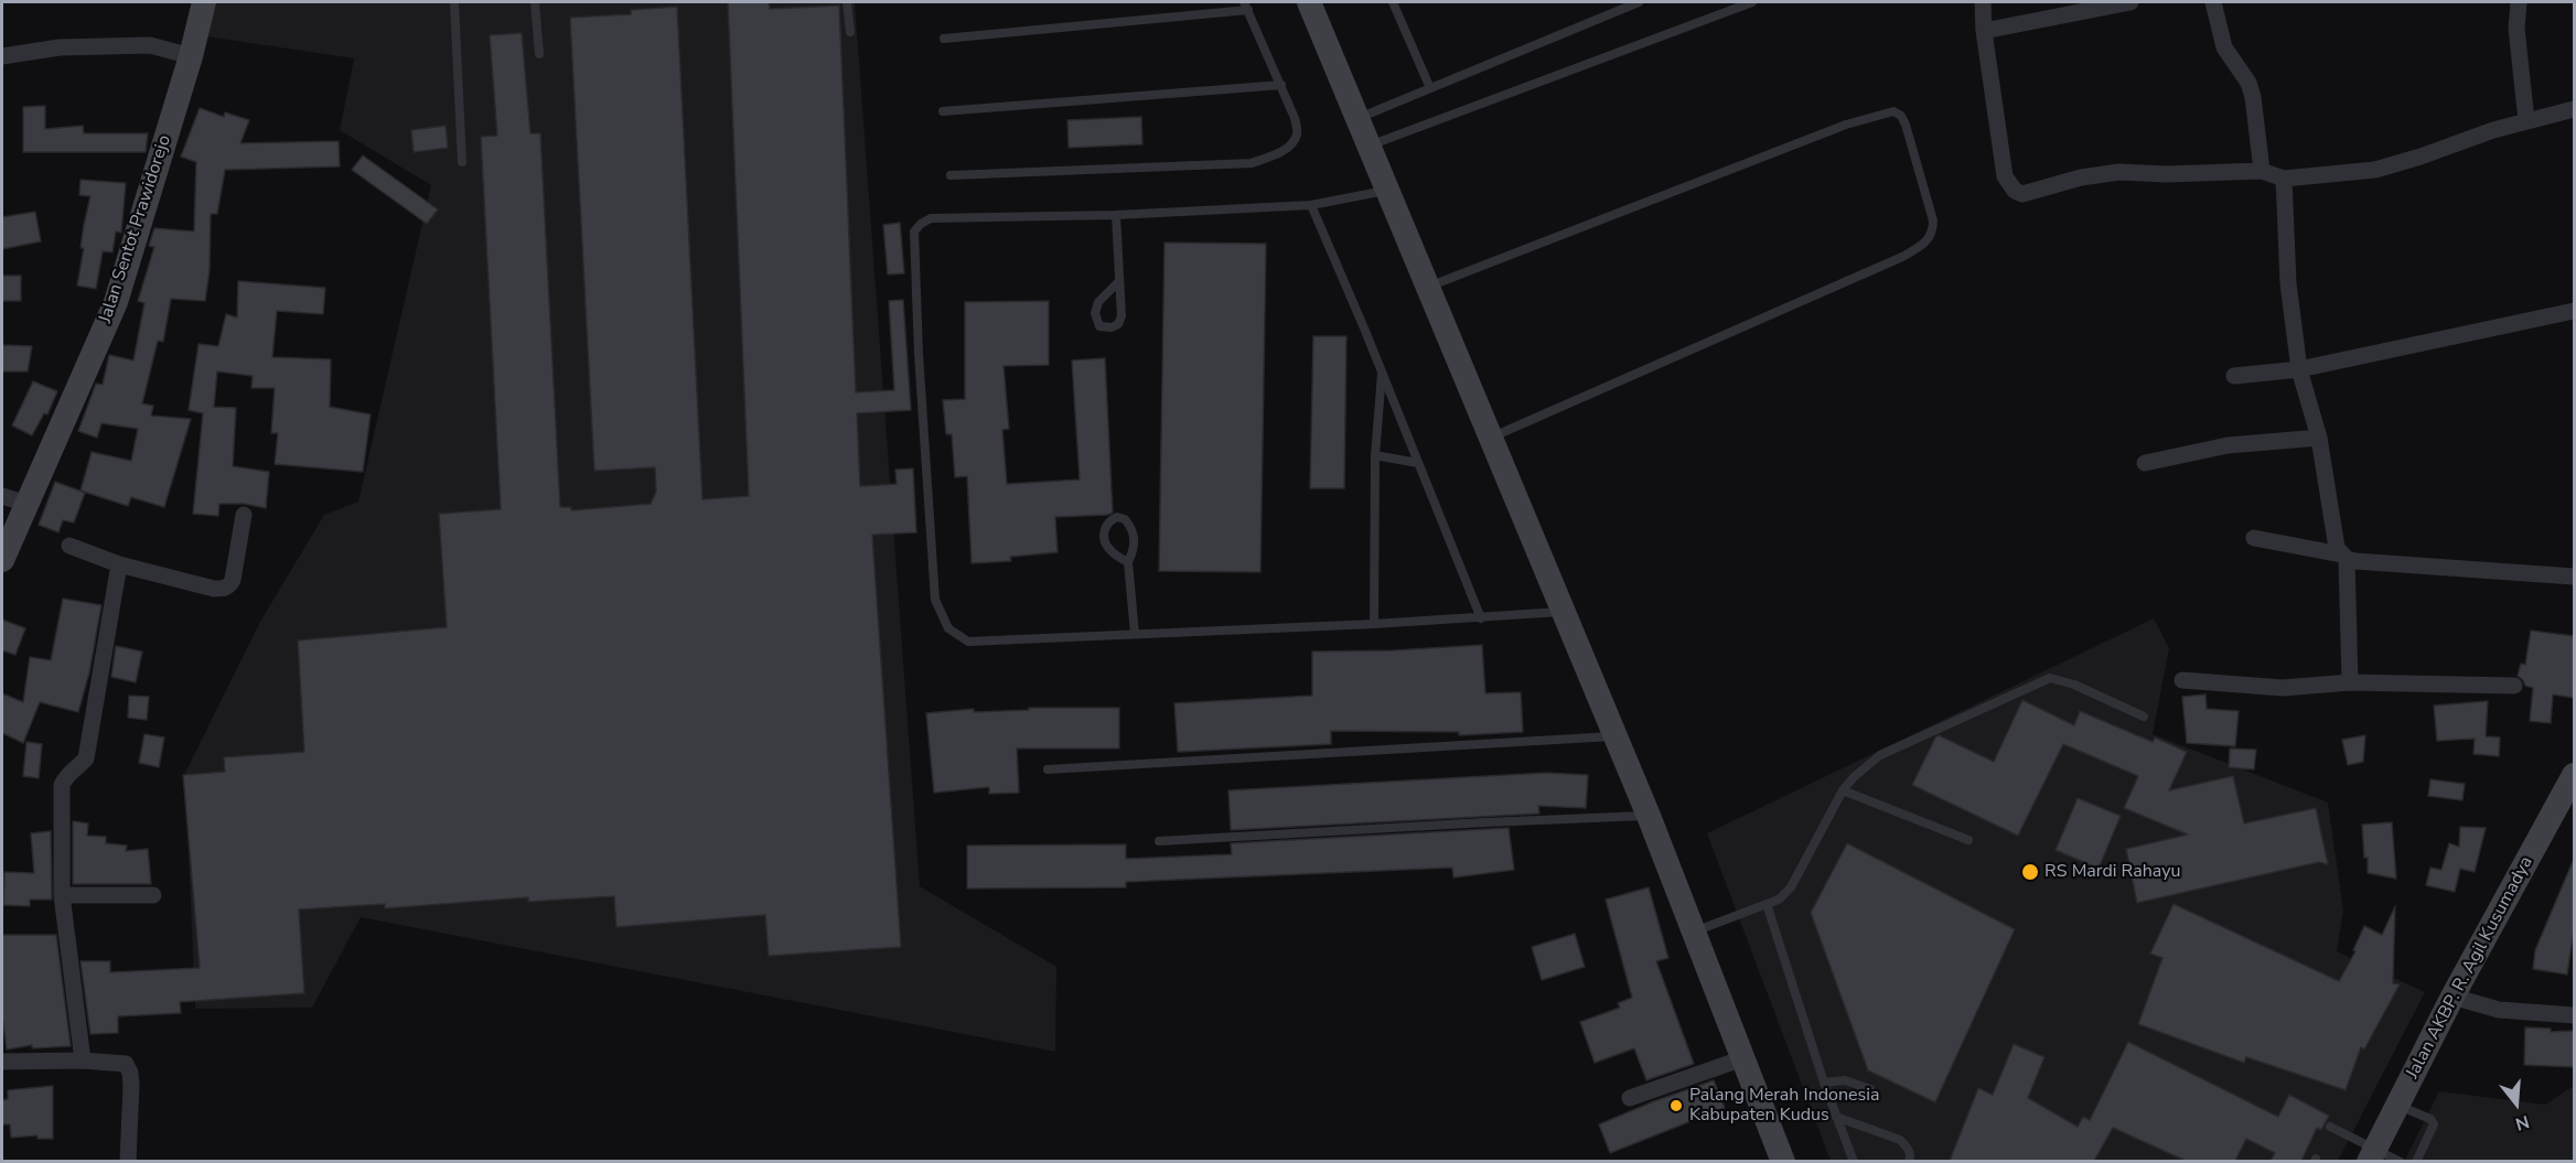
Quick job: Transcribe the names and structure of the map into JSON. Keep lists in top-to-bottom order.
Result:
{
  "streets": {
    "main road": ["Jalan Sentot Prawidorejo", "Jalan AKBP. R. Agil Kusumadya"]
  },
  "places": ["RS Mardi Rahayu", "Palang Merah Indonesia Kabupaten Kudus"],
  "north": "bottom"
}
